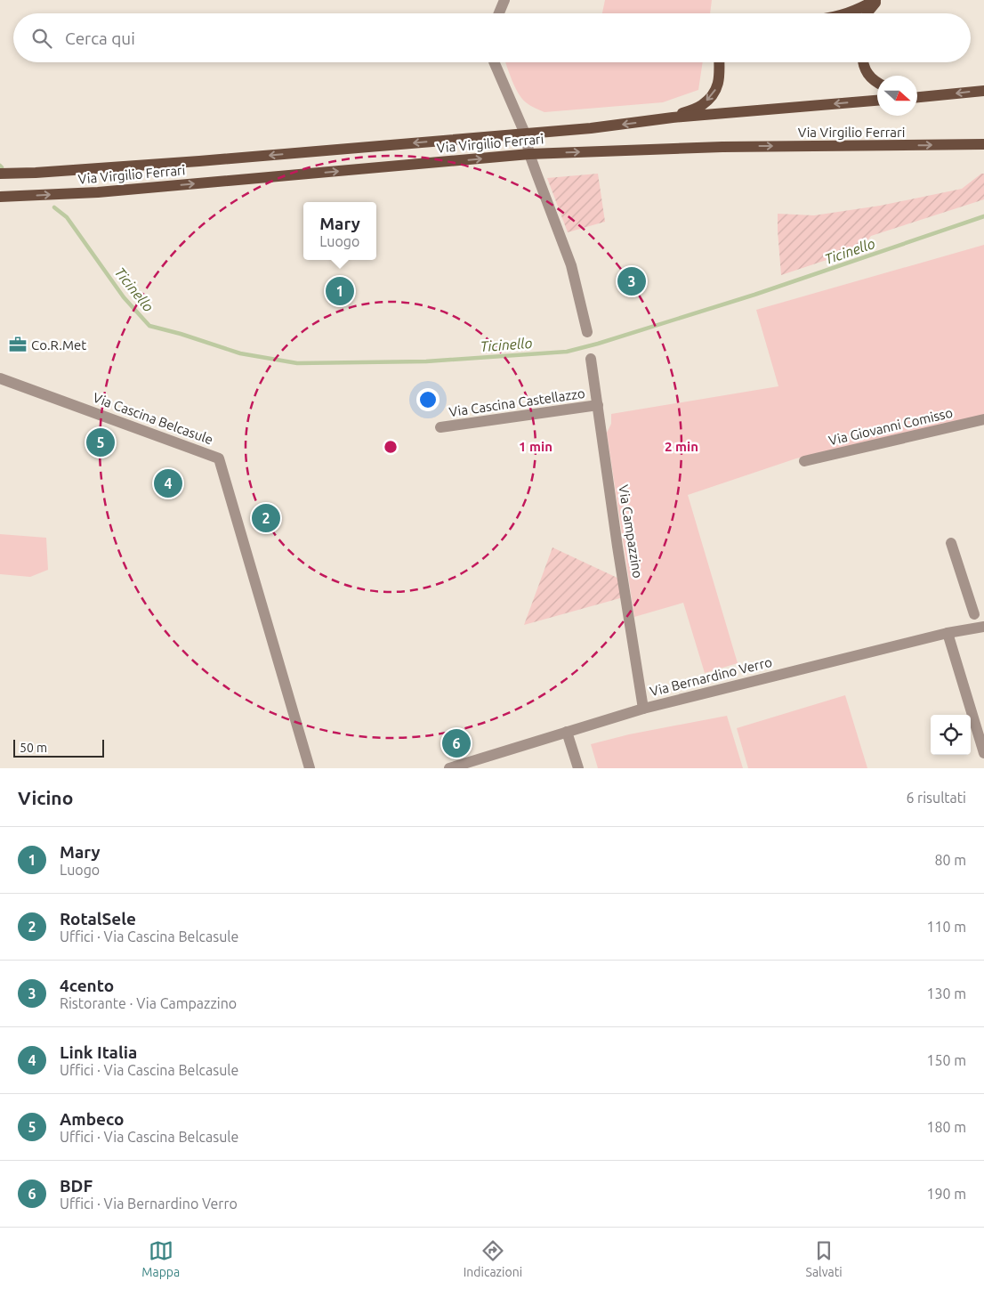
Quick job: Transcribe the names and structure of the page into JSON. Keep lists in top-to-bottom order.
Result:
{
  "streets": {
    "main road": ["Via Virgilio Ferrari"],
    "street": [
      "Via Cascina Castellazzo",
      "Via Cascina Belcasule",
      "Via Giovanni Comisso",
      "Via Campazzino",
      "Via Bernardino Verro"
    ]
  },
  "crossings": [
    ["Via Cascina Castellazzo", "Via Campazzino"],
    ["Via Campazzino", "Via Bernardino Verro"]
  ],
  "water": ["Ticinello"],
  "places": {
    "office": ["Co.R.Met"]
  },
  "scale_bar": "50 m",
  "north": "right",
  "page": {
    "search": "Cerca qui",
    "popup": ["Mary", "Luogo"],
    "pins": [
      "3",
      "1",
      "5",
      "4",
      "2",
      "6"
    ],
    "scale": "50 m",
    "heading": ["Vicino", "6 risultati"],
    "list": [
      {
        "mark": "1",
        "name": "Mary",
        "note": "Luogo",
        "value": "80 m"
      },
      {
        "mark": "2",
        "name": "RotalSele",
        "note": "Uffici · Via Cascina Belcasule",
        "value": "110 m"
      },
      {
        "mark": "3",
        "name": "4cento",
        "note": "Ristorante · Via Campazzino",
        "value": "130 m"
      },
      {
        "mark": "4",
        "name": "Link Italia",
        "note": "Uffici · Via Cascina Belcasule",
        "value": "150 m"
      },
      {
        "mark": "5",
        "name": "Ambeco",
        "note": "Uffici · Via Cascina Belcasule",
        "value": "180 m"
      },
      {
        "mark": "6",
        "name": "BDF",
        "note": "Uffici · Via Bernardino Verro",
        "value": "190 m"
      }
    ],
    "nav": ["Mappa", "Indicazioni", "Salvati"]
  },
  "rings": ["1 min", "2 min"]
}
